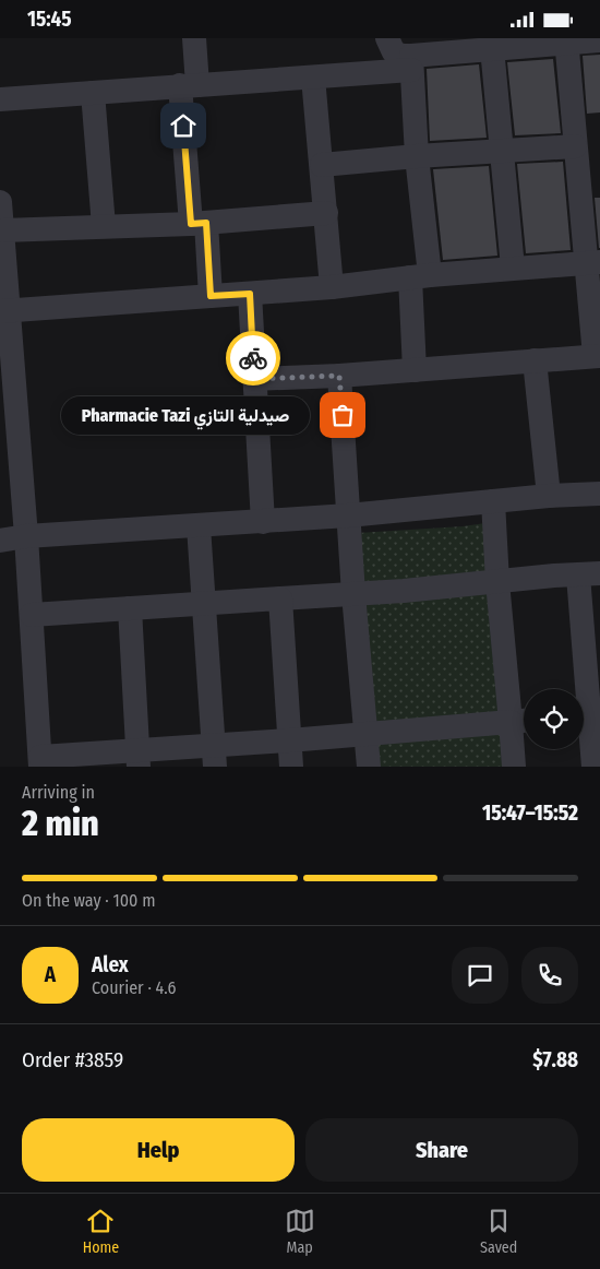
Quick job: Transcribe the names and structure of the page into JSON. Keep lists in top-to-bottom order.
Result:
{
  "places": ["Pharmacie Tazi صيدلية التازي"],
  "page": {
    "status": "15:45",
    "bubble": "Pharmacie Tazi صيدلية التازي",
    "heading": ["2 min", "Arriving in", "15:47–15:52"],
    "panel": [
      "Alex",
      "Courier · 4.6",
      "Order #3859",
      "$7.88"
    ],
    "bar": "On the way · 100 m",
    "round": "A",
    "buttons": ["Help", "Share"],
    "tabs": ["Home", "Map", "Saved"]
  }
}
